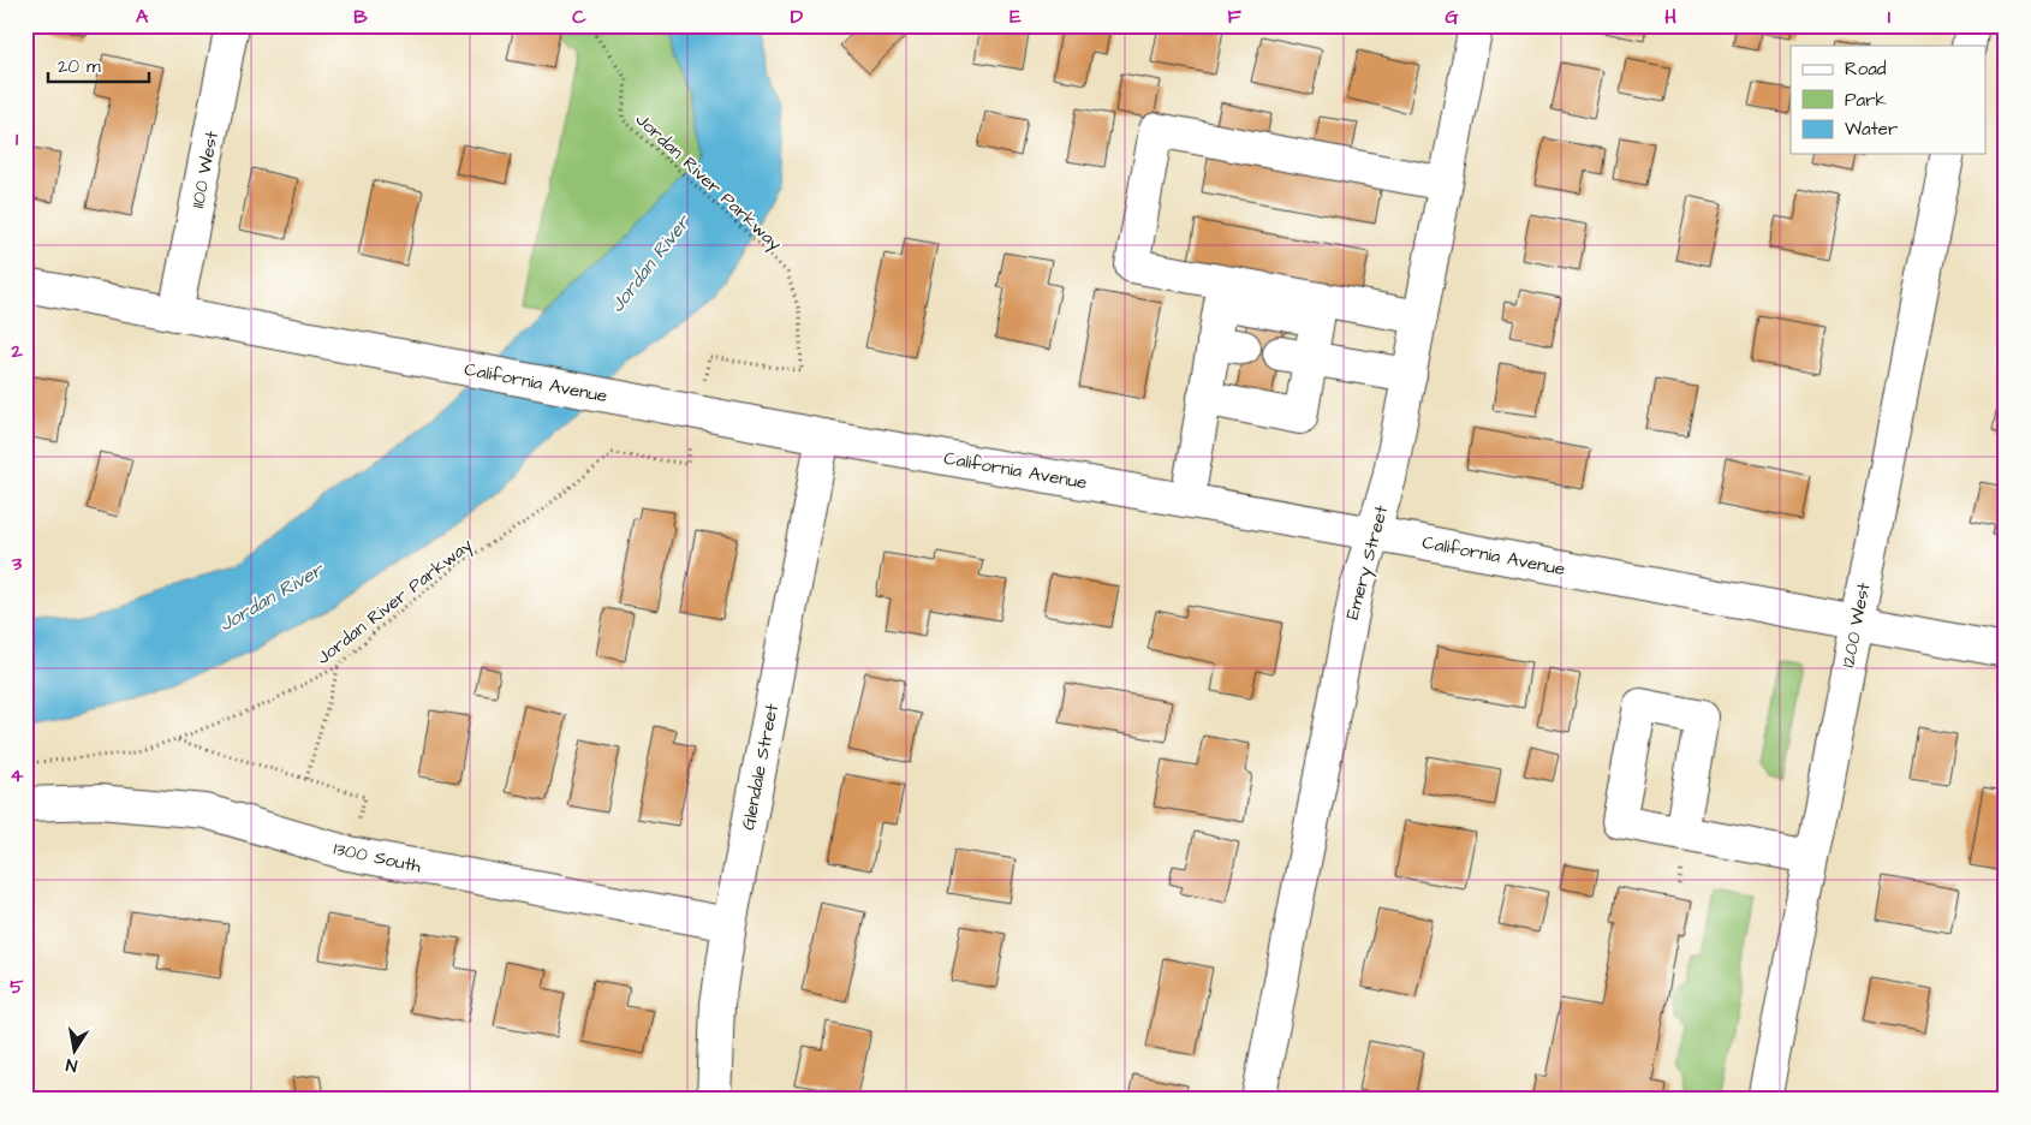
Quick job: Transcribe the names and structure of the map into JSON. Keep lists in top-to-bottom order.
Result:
{
  "streets": {
    "street": [
      "1100 West",
      "California Avenue",
      "Emery Street",
      "1200 West",
      "Glendale Street",
      "1300 South"
    ],
    "path": ["Jordan River Parkway"]
  },
  "crossings": [
    ["1100 West", "California Avenue"],
    ["California Avenue", "Emery Street"],
    ["California Avenue", "1200 West"],
    ["California Avenue", "Glendale Street"],
    ["Glendale Street", "1300 South"]
  ],
  "water": ["Jordan River"],
  "legend": ["Road", "Park", "Water"],
  "scale_bar": "20 m",
  "north": "bottom",
  "grid": {
    "columns": [
      "A",
      "B",
      "C",
      "D",
      "E",
      "F",
      "G",
      "H",
      "I"
    ],
    "rows": [
      "1",
      "2",
      "3",
      "4",
      "5"
    ]
  }
}
